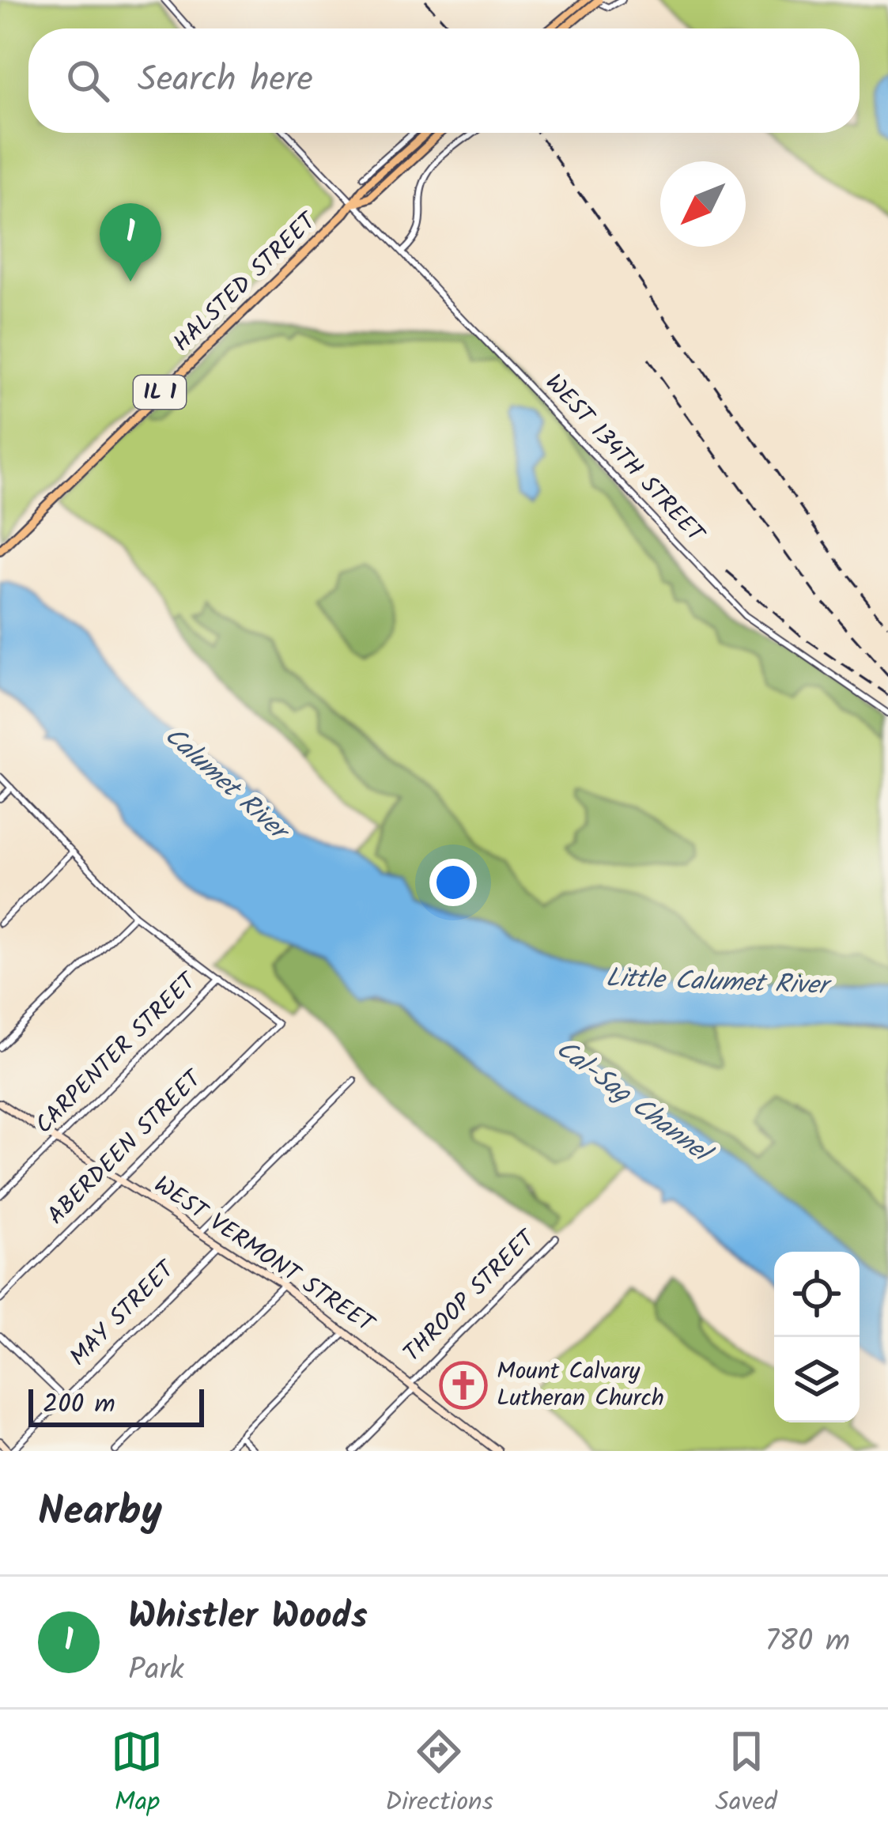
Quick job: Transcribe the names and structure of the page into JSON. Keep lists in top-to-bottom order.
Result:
{
  "streets": {
    "main road": ["HALSTED STREET", "IL 1"],
    "street": [
      "WEST 134TH STREET",
      "CARPENTER STREET",
      "ABERDEEN STREET",
      "WEST VERMONT STREET",
      "THROOP STREET",
      "MAY STREET"
    ]
  },
  "crossings": [
    ["HALSTED STREET", "WEST 134TH STREET"],
    ["CARPENTER STREET", "ABERDEEN STREET"],
    ["CARPENTER STREET", "WEST VERMONT STREET"],
    ["ABERDEEN STREET", "WEST VERMONT STREET"],
    ["WEST VERMONT STREET", "THROOP STREET"],
    ["WEST VERMONT STREET", "MAY STREET"]
  ],
  "water": ["Calumet River", "Little Calumet River", "Cal-Sag Channel"],
  "places": {
    "church": ["Mount Calvary Lutheran Church"]
  },
  "scale_bar": "200 m",
  "north": "bottom left",
  "page": {
    "search": "Search here",
    "pins": "1",
    "scale": "200 m",
    "heading": "Nearby",
    "list": [
      {
        "mark": "1",
        "name": "Whistler Woods",
        "note": "Park",
        "value": "780 m"
      }
    ],
    "nav": ["Map", "Directions", "Saved"]
  }
}
